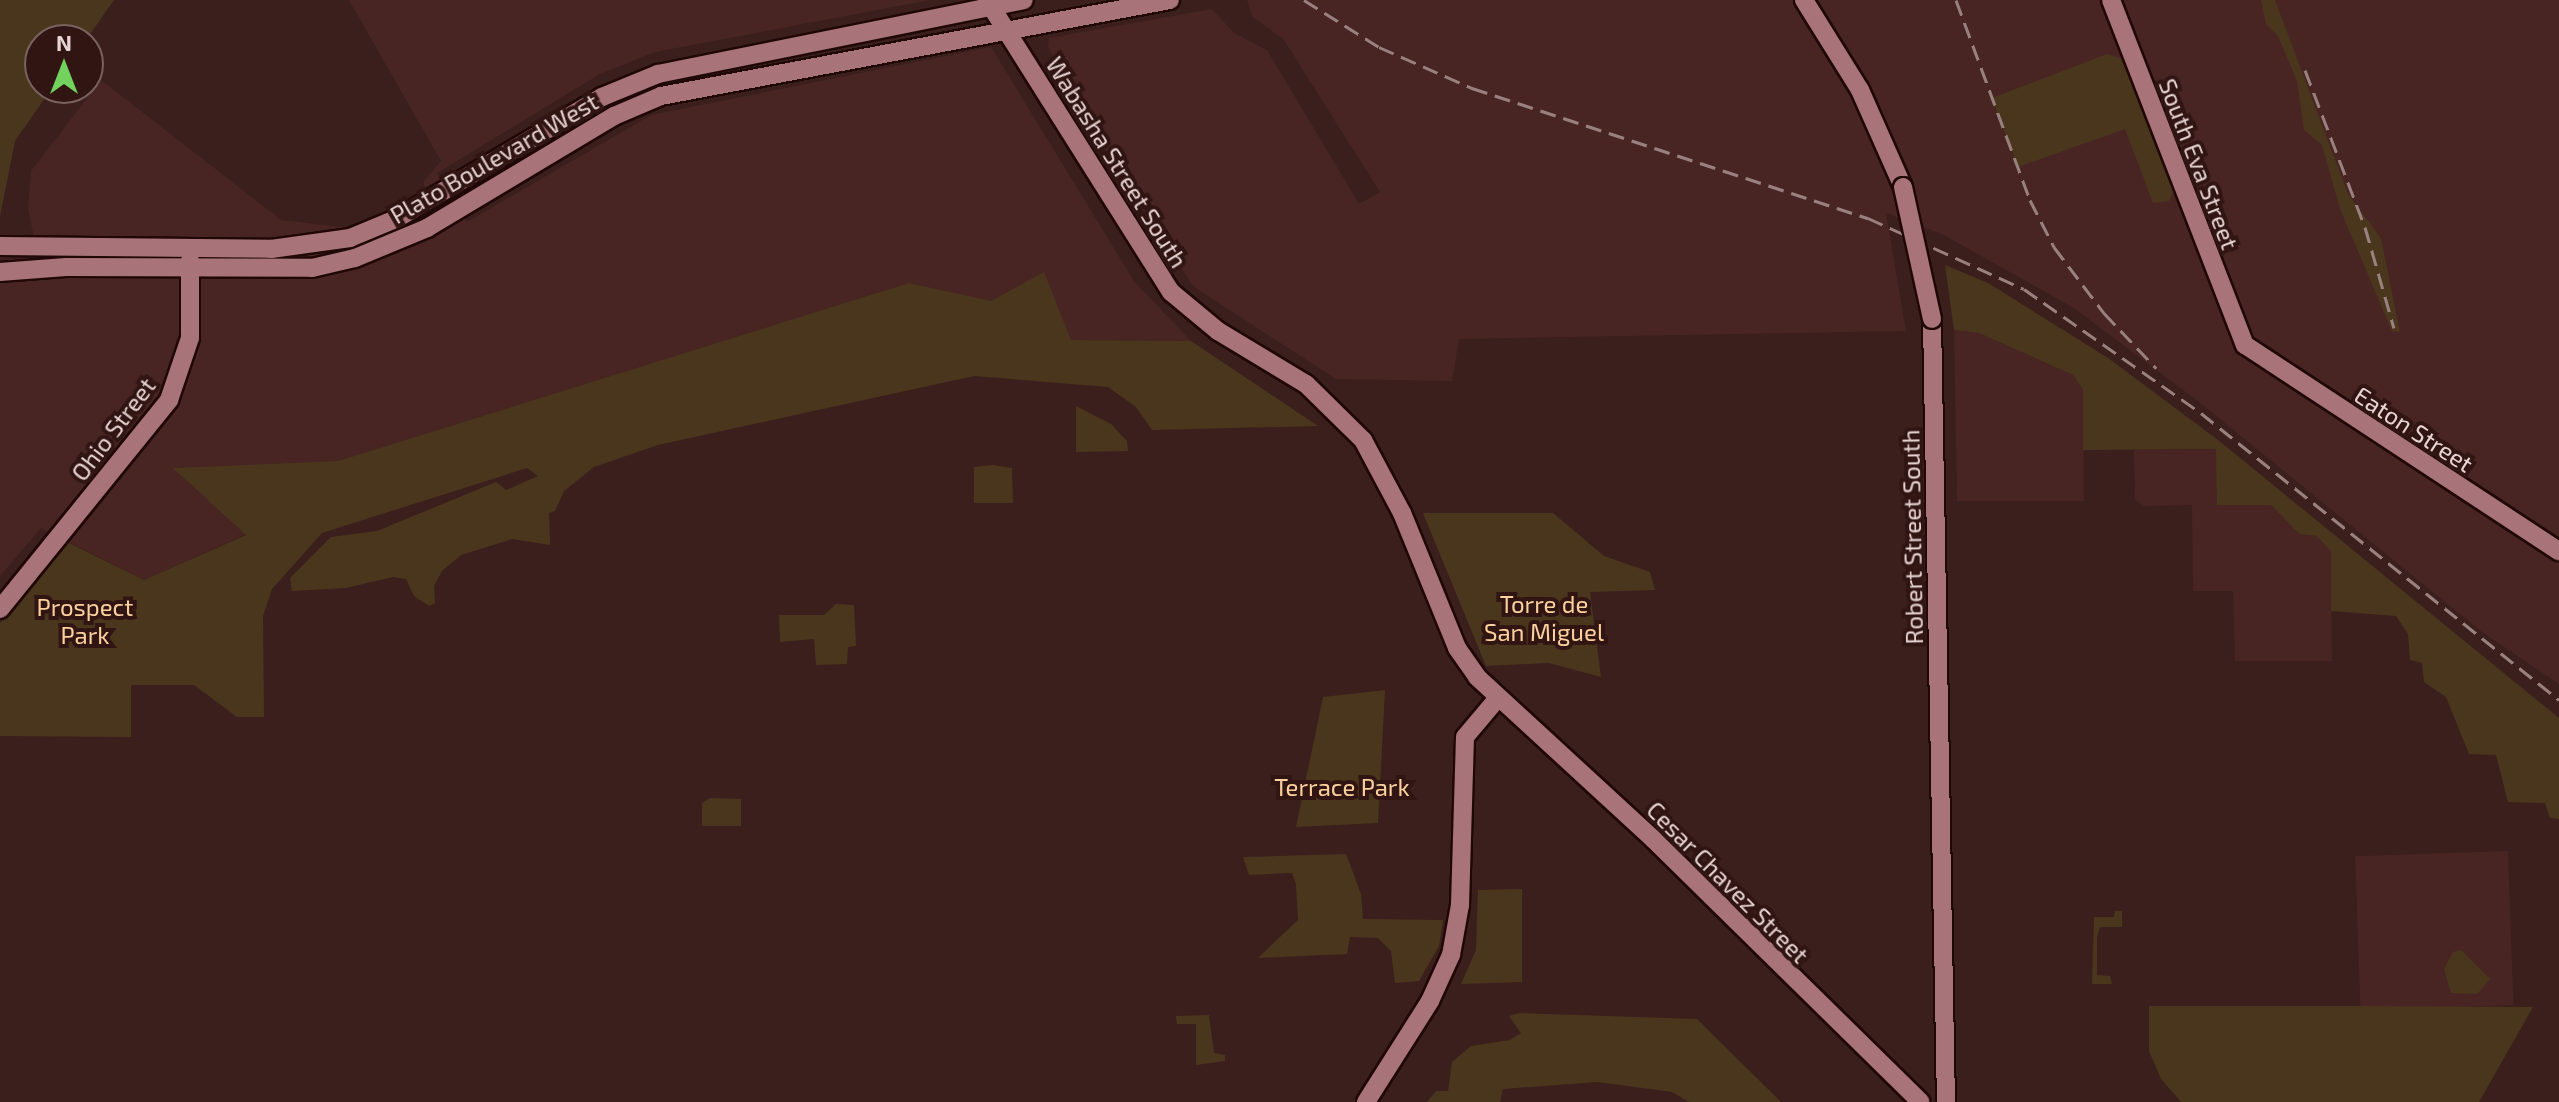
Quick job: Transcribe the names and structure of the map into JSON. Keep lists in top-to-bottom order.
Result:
{
  "streets": {
    "street": [
      "Plato Boulevard West",
      "Wabasha Street South",
      "South Eva Street",
      "Ohio Street",
      "Eaton Street",
      "Robert Street South",
      "Cesar Chavez Street"
    ]
  },
  "crossings": [
    ["Plato Boulevard West", "Wabasha Street South"],
    ["Plato Boulevard West", "Ohio Street"],
    ["Wabasha Street South", "Cesar Chavez Street"],
    ["South Eva Street", "Eaton Street"]
  ],
  "parks": ["Torre de San Miguel", "Prospect Park", "Terrace Park"],
  "north": "top"
}
